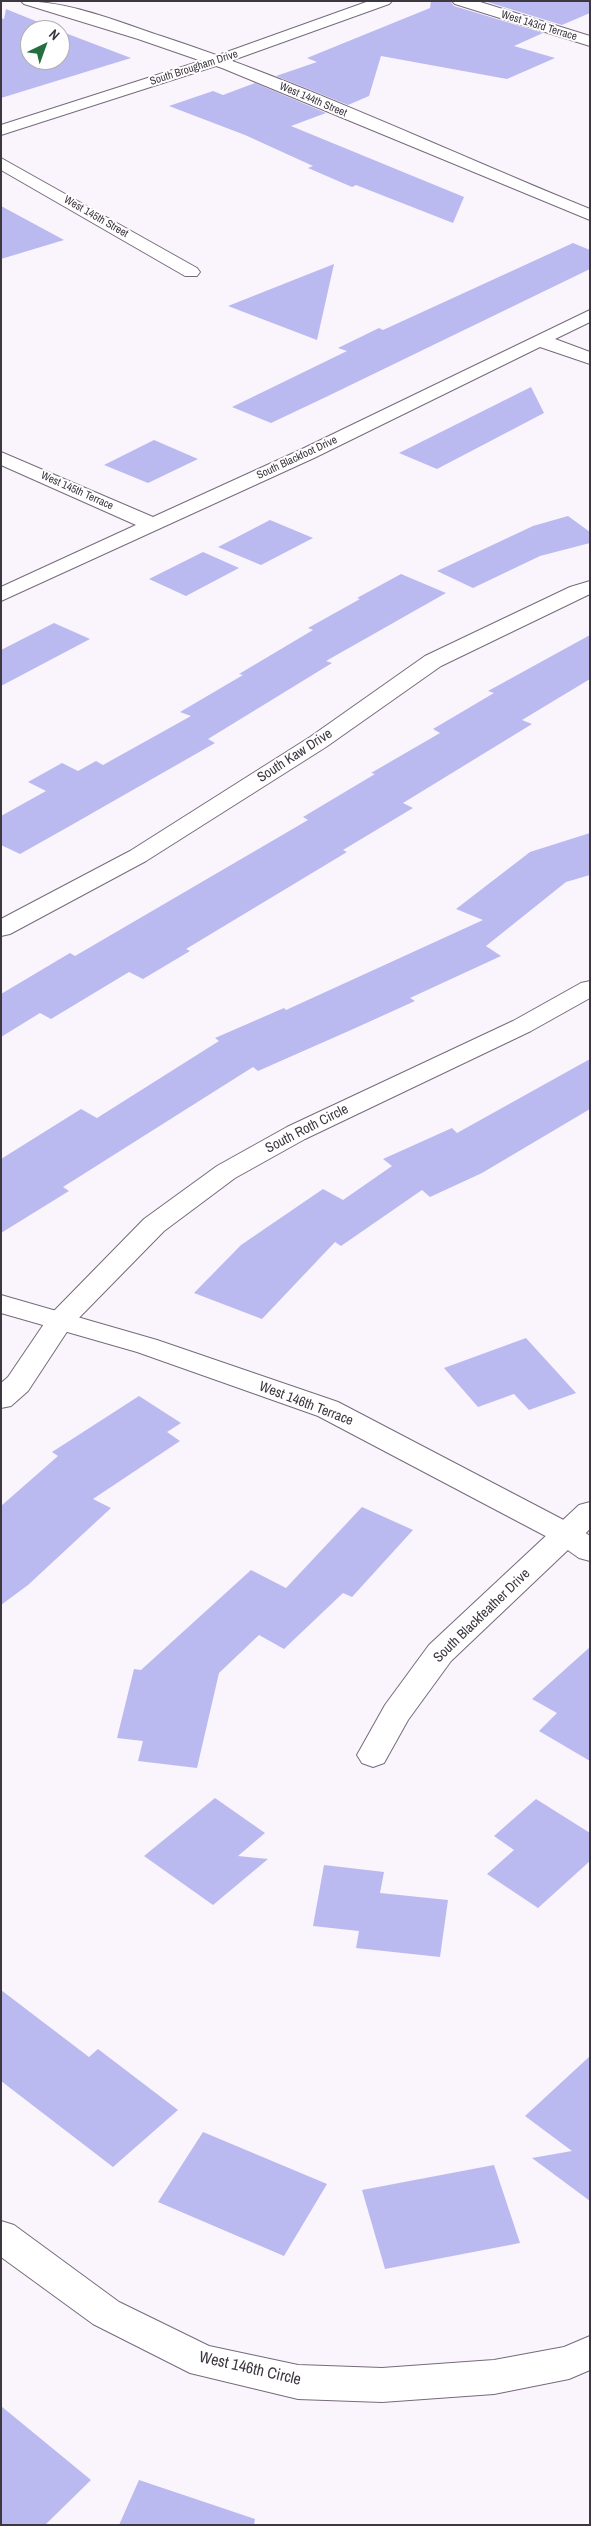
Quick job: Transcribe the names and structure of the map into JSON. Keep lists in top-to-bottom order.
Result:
{
  "streets": {
    "street": [
      "West 143rd Terrace",
      "South Brougham Drive",
      "West 144th Street",
      "West 145th Street",
      "South Blackfoot Drive",
      "West 145th Terrace",
      "South Kaw Drive",
      "South Roth Circle",
      "West 146th Terrace",
      "South Blackfeather Drive",
      "West 146th Circle"
    ]
  },
  "crossings": [
    ["South Brougham Drive", "West 144th Street"],
    ["South Blackfoot Drive", "West 145th Terrace"],
    ["South Roth Circle", "West 146th Terrace"],
    ["West 146th Terrace", "South Blackfeather Drive"]
  ],
  "north": "top right"
}
